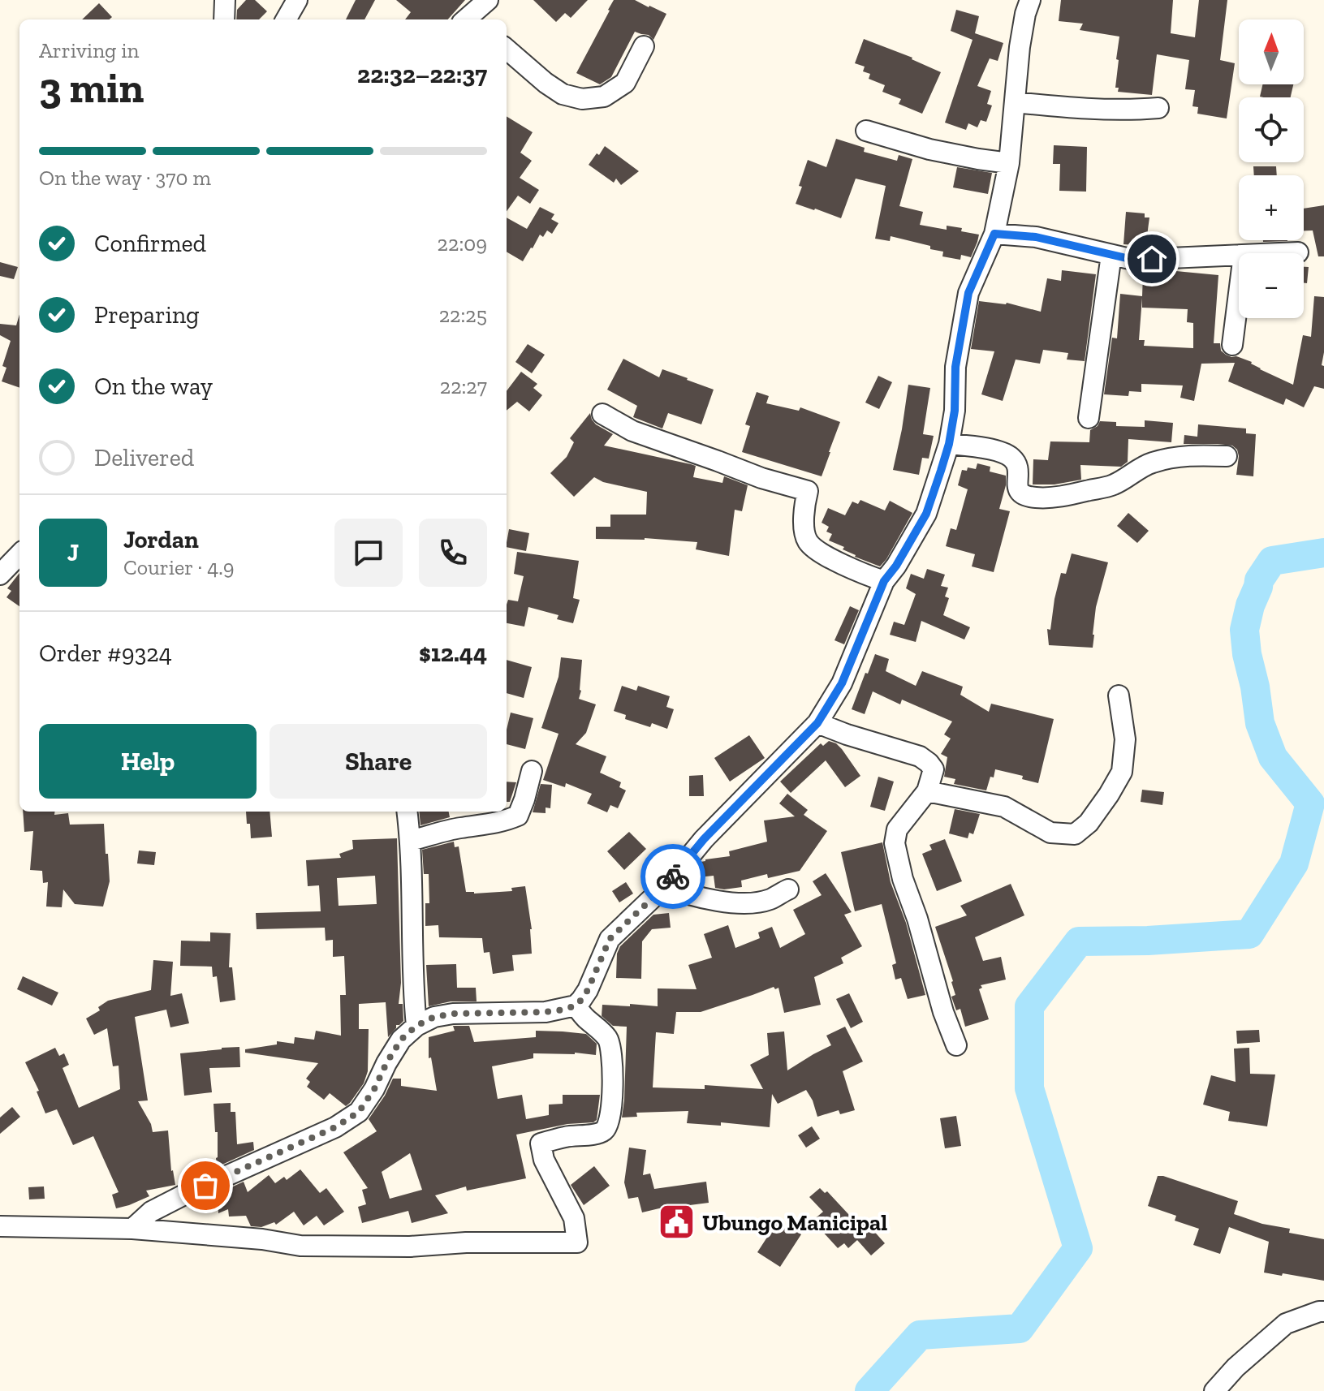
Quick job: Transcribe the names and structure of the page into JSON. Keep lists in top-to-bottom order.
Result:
{
  "places": {
    "public building": ["Ubungo Manicipal"]
  },
  "north": "top",
  "page": {
    "map_buttons": ["+", "−"],
    "heading": ["3 min", "Arriving in", "22:32–22:37"],
    "panel": [
      "Jordan",
      "Courier · 4.9",
      "Order #9324",
      "$12.44"
    ],
    "bar": "On the way · 370 m",
    "list": [
      ["Confirmed", "22:09"],
      ["Preparing", "22:25"],
      ["On the way", "22:27"],
      "Delivered"
    ],
    "round": "J",
    "buttons": ["Help", "Share"]
  }
}
